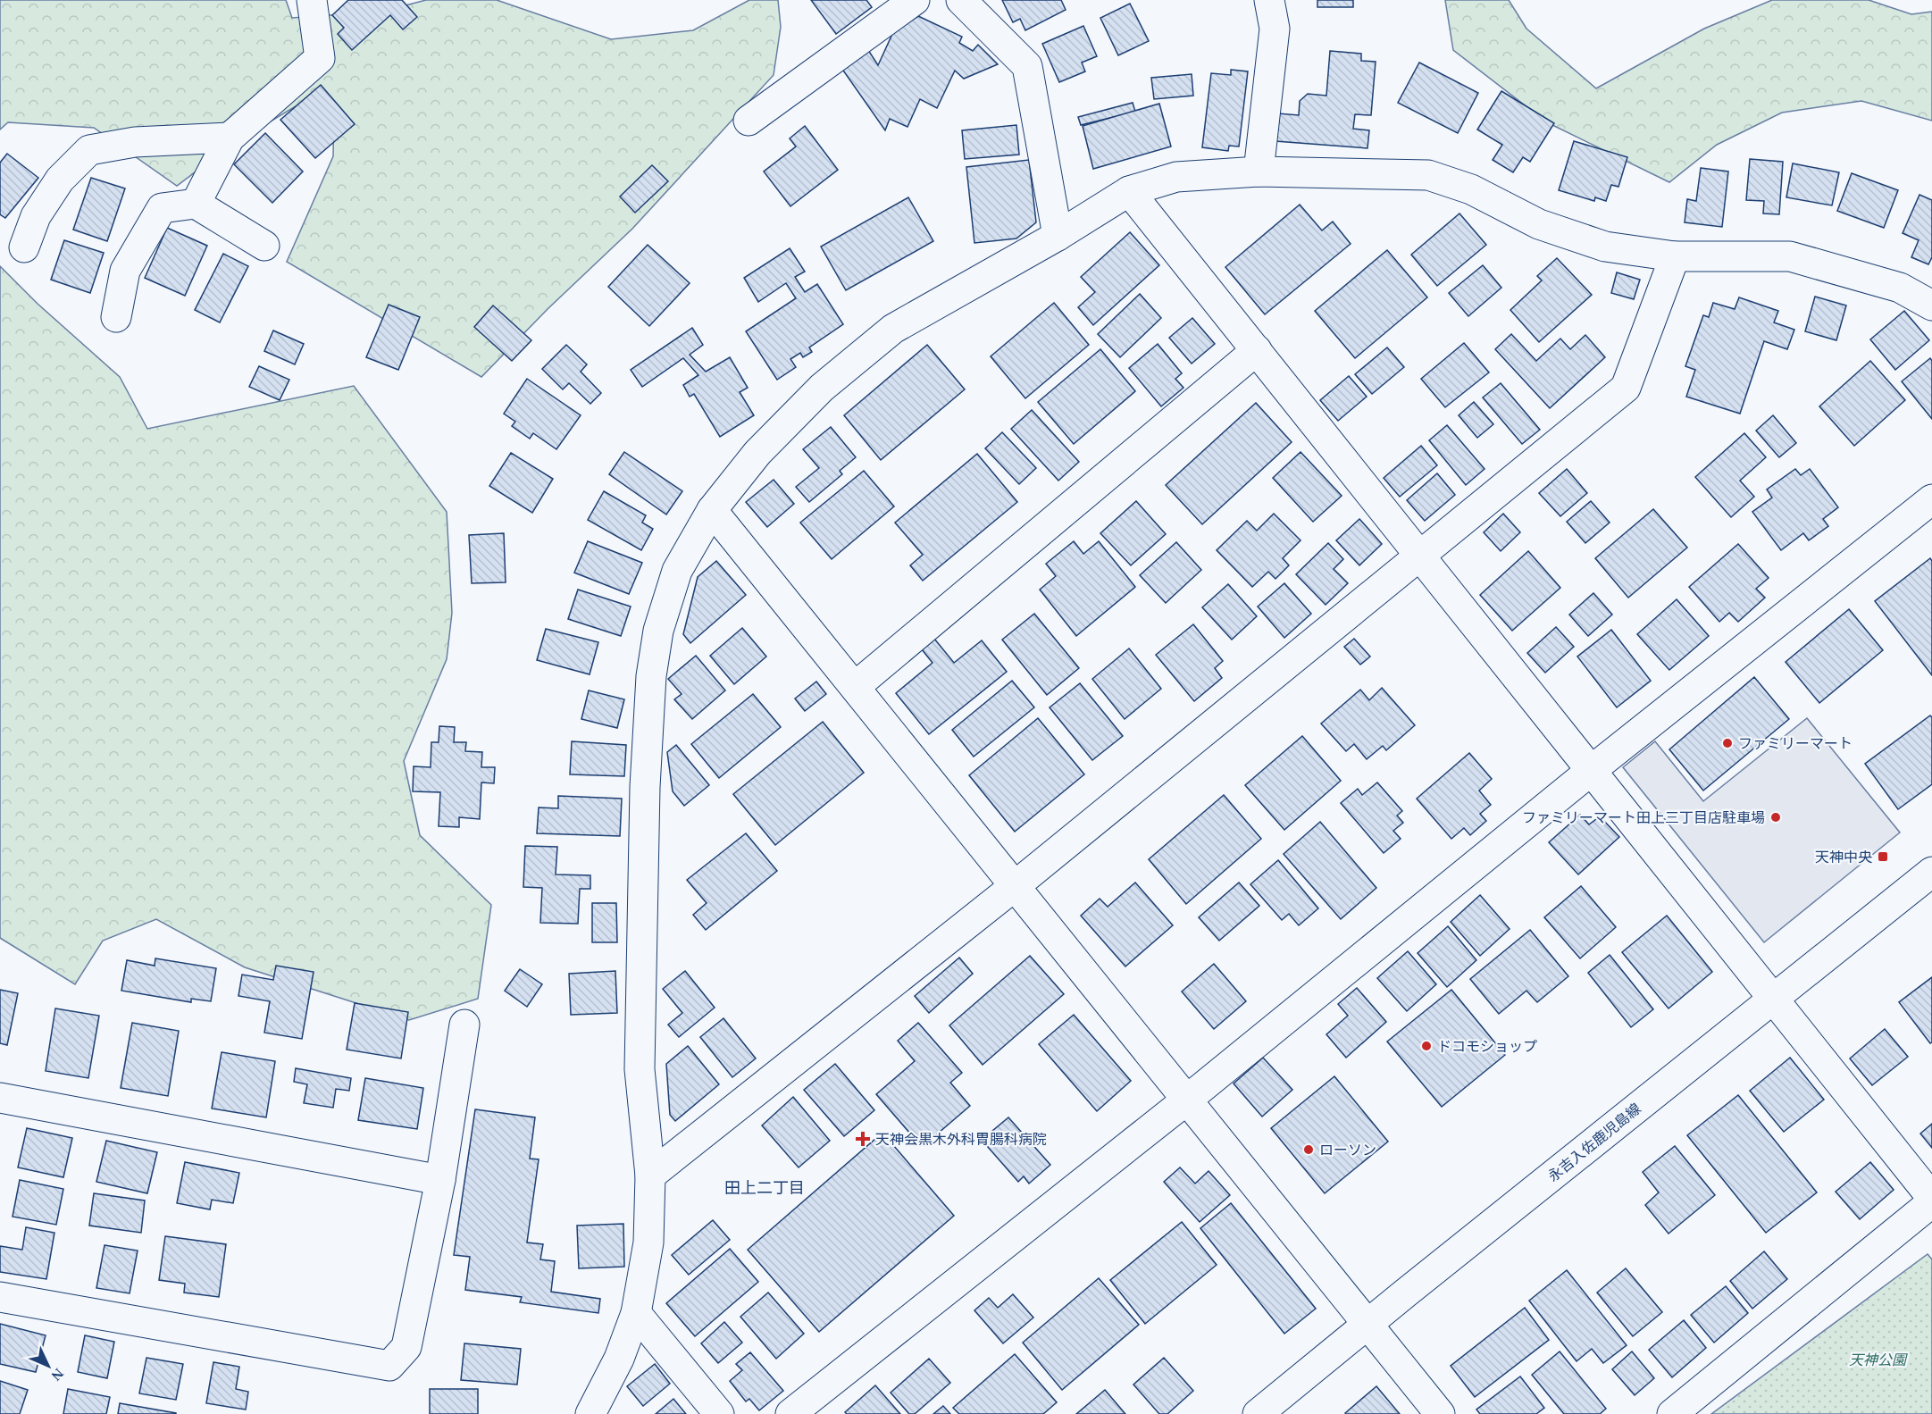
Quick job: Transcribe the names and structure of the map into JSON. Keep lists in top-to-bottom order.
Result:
{
  "streets": {
    "street": ["永吉入佐鹿児島線"]
  },
  "districts": ["田上二丁目"],
  "parks": ["天神公園"],
  "places": {
    "other": [
      "ファミリーマート",
      "ファミリーマート田上三丁目店駐車場",
      "ドコモショップ",
      "ローソン"
    ],
    "transit": ["天神中央"],
    "health": ["天神会黒木外科胃腸科病院"]
  },
  "north": "bottom right"
}
